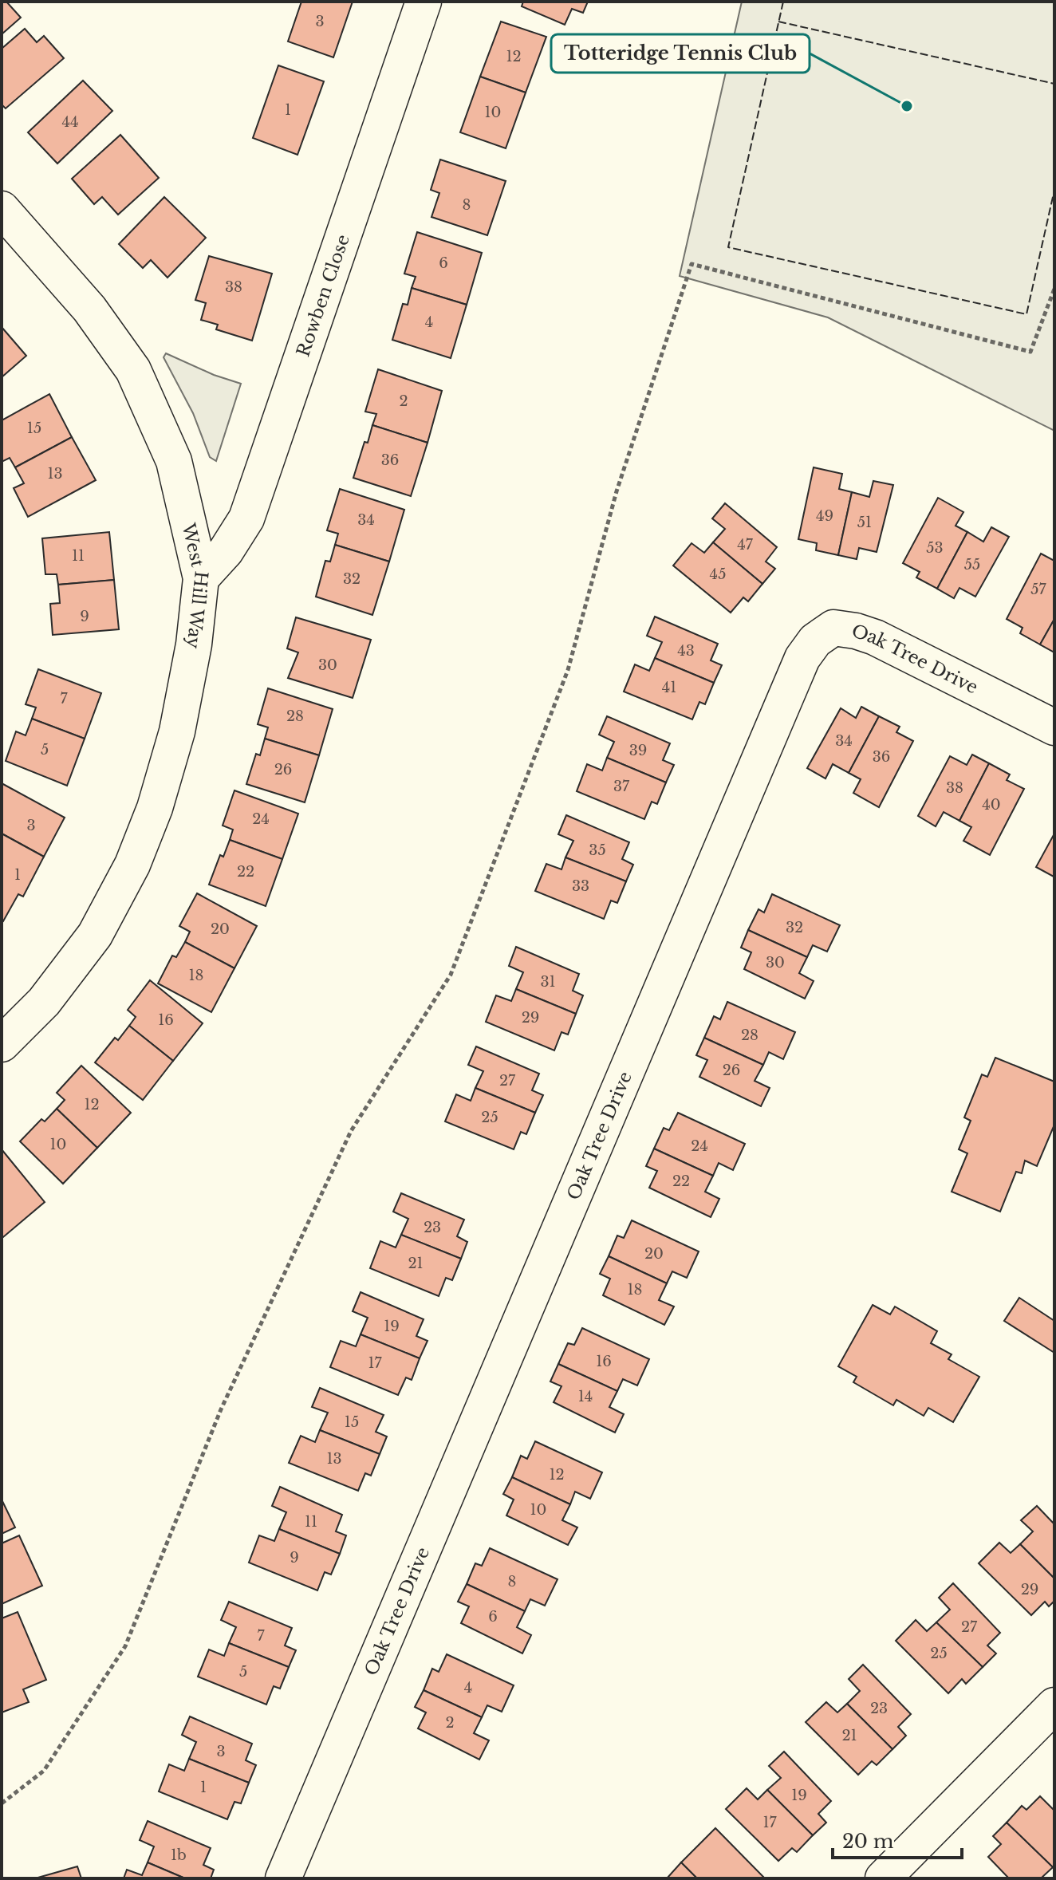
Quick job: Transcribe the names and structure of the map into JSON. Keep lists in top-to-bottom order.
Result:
{
  "streets": {
    "street": ["Rowben Close", "West Hill Way", "Oak Tree Drive"]
  },
  "crossings": [
    ["Rowben Close", "West Hill Way"]
  ],
  "places": ["Totteridge Tennis Club"],
  "house_numbers": [
    "3",
    "12",
    "1",
    "10",
    "44",
    "8",
    "6",
    "38",
    "4",
    "2",
    "15",
    "36",
    "13",
    "49",
    "34",
    "51",
    "47",
    "53",
    "11",
    "55",
    "45",
    "32",
    "57",
    "9",
    "43",
    "30",
    "41",
    "7",
    "28",
    "34",
    "5",
    "39",
    "36",
    "26",
    "37",
    "38",
    "40",
    "24",
    "3",
    "35",
    "22",
    "1",
    "33",
    "32",
    "20",
    "30",
    "18",
    "31",
    "29",
    "16",
    "28",
    "26",
    "27",
    "12",
    "25",
    "10",
    "24",
    "22",
    "23",
    "20",
    "21",
    "18",
    "19",
    "16",
    "17",
    "14",
    "15",
    "13",
    "12",
    "10",
    "11",
    "9",
    "8",
    "29",
    "6",
    "27",
    "7",
    "25",
    "5",
    "4",
    "23",
    "2",
    "21",
    "3",
    "1",
    "19",
    "17",
    "1b"
  ],
  "scale_bar": "20 m"
}
